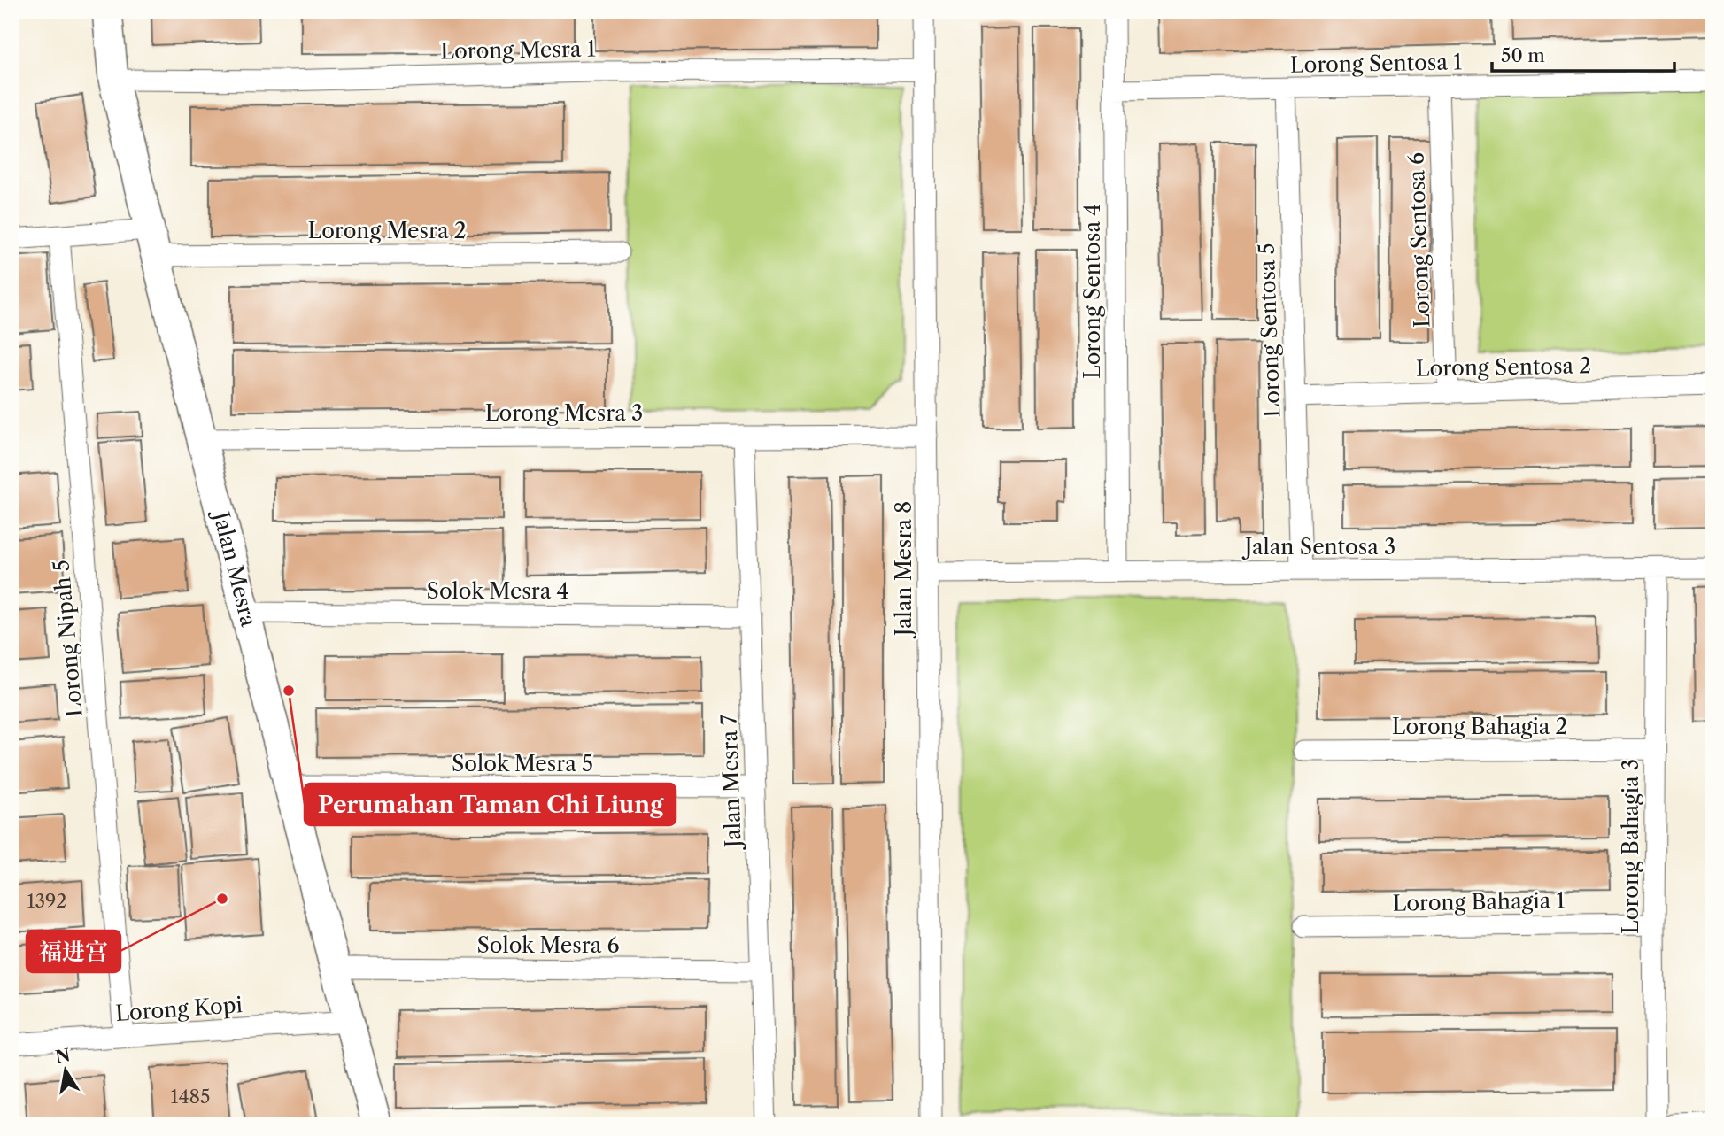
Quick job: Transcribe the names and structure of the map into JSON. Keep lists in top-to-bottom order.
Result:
{
  "streets": {
    "street": [
      "Lorong Mesra 1",
      "Lorong Sentosa 1",
      "Lorong Mesra 2",
      "Lorong Sentosa 6",
      "Lorong Sentosa 4",
      "Lorong Sentosa 5",
      "Lorong Sentosa 2",
      "Lorong Mesra 3",
      "Jalan Sentosa 3",
      "Jalan Mesra 8",
      "Jalan Mesra",
      "Solok Mesra 4",
      "Lorong Nipah 5",
      "Lorong Bahagia 2",
      "Solok Mesra 5",
      "Jalan Mesra 7",
      "Lorong Bahagia 3",
      "Lorong Bahagia 1",
      "Solok Mesra 6",
      "Lorong Kopi"
    ]
  },
  "crossings": [
    ["Lorong Mesra 1", "Jalan Mesra 8"],
    ["Lorong Mesra 1", "Jalan Mesra"],
    ["Lorong Sentosa 1", "Lorong Sentosa 6"],
    ["Lorong Sentosa 1", "Lorong Sentosa 4"],
    ["Lorong Sentosa 1", "Lorong Sentosa 5"],
    ["Lorong Mesra 2", "Jalan Mesra"],
    ["Lorong Mesra 2", "Lorong Nipah 5"],
    ["Lorong Sentosa 6", "Lorong Sentosa 2"],
    ["Lorong Sentosa 4", "Jalan Sentosa 3"],
    ["Lorong Sentosa 5", "Lorong Sentosa 2"],
    ["Lorong Sentosa 5", "Jalan Sentosa 3"],
    ["Lorong Mesra 3", "Jalan Mesra 8"],
    ["Lorong Mesra 3", "Jalan Mesra"],
    ["Lorong Mesra 3", "Jalan Mesra 7"],
    ["Jalan Sentosa 3", "Jalan Mesra 8"],
    ["Jalan Sentosa 3", "Lorong Bahagia 3"],
    ["Jalan Mesra", "Solok Mesra 4"],
    ["Jalan Mesra", "Solok Mesra 5"],
    ["Jalan Mesra", "Solok Mesra 6"],
    ["Jalan Mesra", "Lorong Kopi"],
    ["Solok Mesra 4", "Jalan Mesra 7"],
    ["Lorong Nipah 5", "Lorong Kopi"],
    ["Lorong Bahagia 2", "Lorong Bahagia 3"],
    ["Solok Mesra 5", "Jalan Mesra 7"],
    ["Jalan Mesra 7", "Solok Mesra 6"],
    ["Lorong Bahagia 3", "Lorong Bahagia 1"]
  ],
  "places": ["Perumahan Taman Chi Liung", "福进宫"],
  "house_numbers": ["1392", "1485"],
  "scale_bar": "50 m",
  "north": "top"
}
